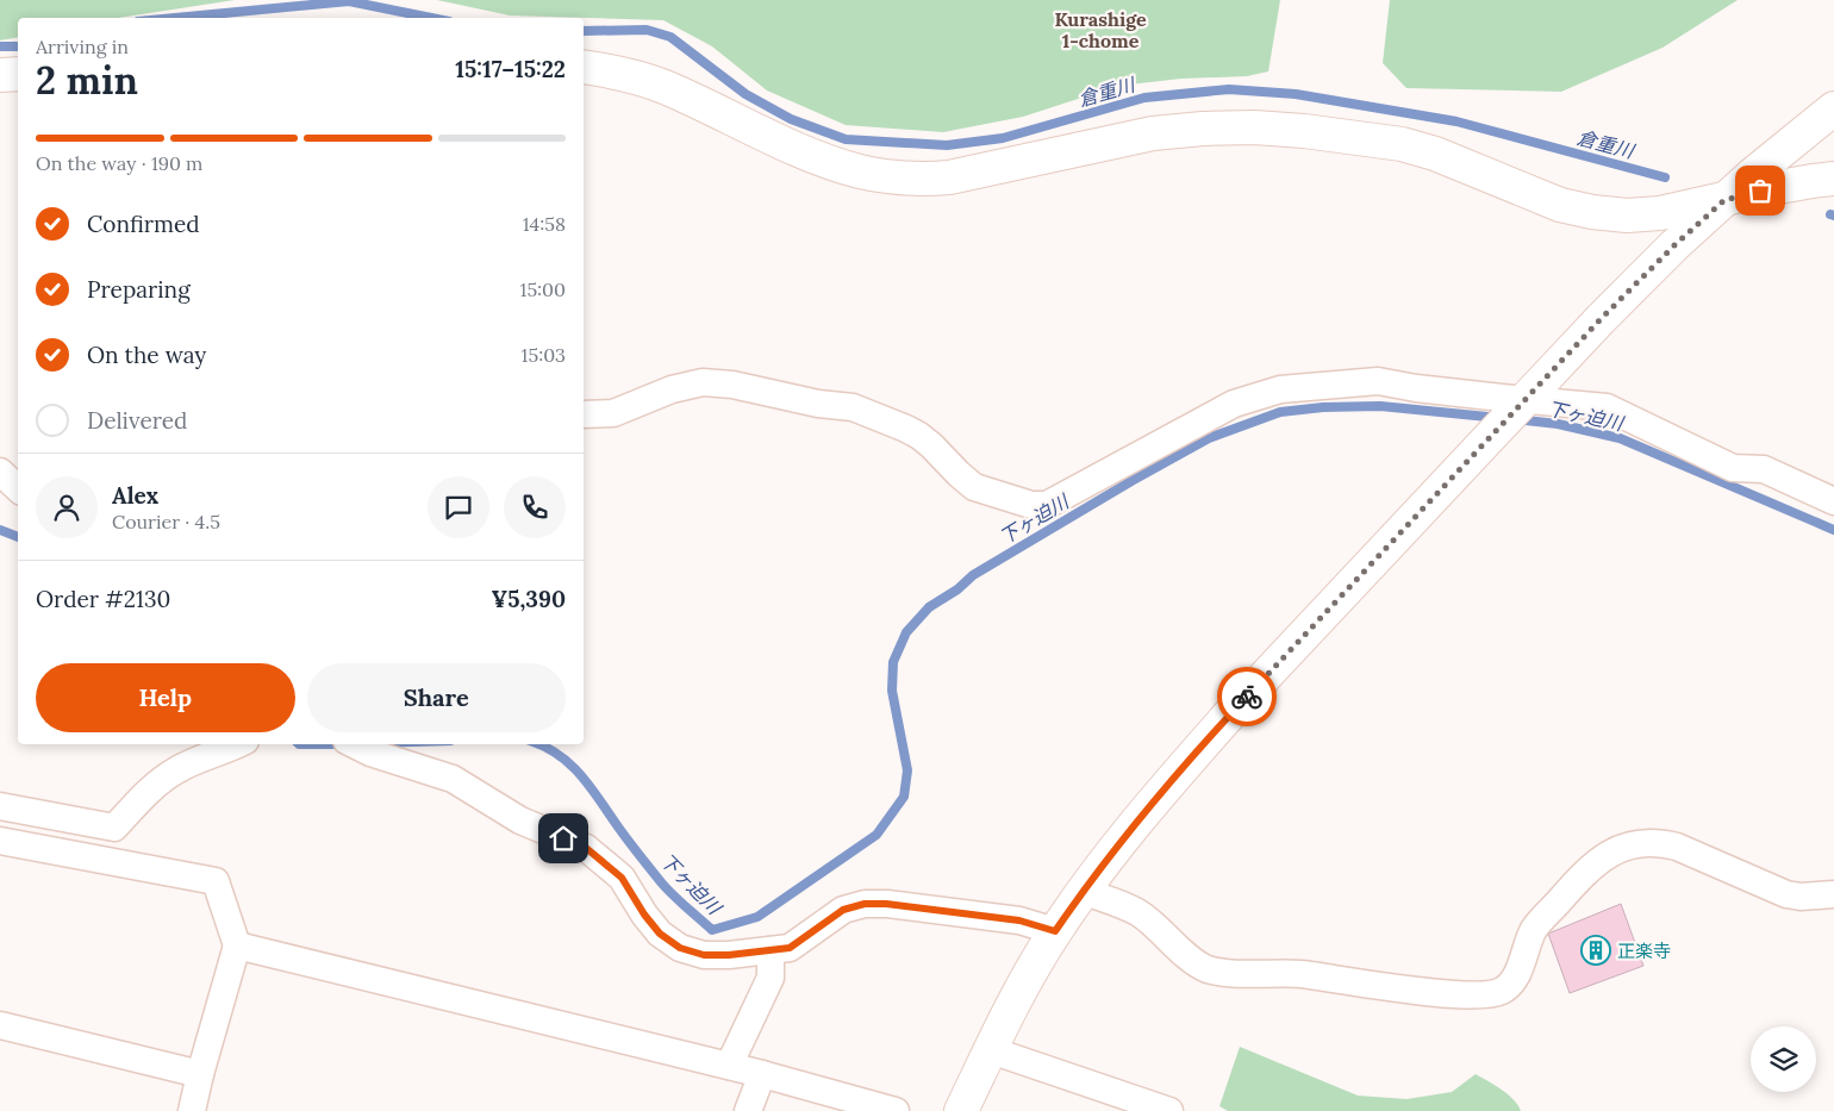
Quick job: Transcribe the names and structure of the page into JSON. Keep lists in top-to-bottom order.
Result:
{
  "districts": ["Kurashige 1-chome"],
  "water": ["倉重川", "下ヶ迫川"],
  "places": {
    "building": ["正楽寺"]
  },
  "page": {
    "heading": ["2 min", "Arriving in", "15:17–15:22"],
    "panel": [
      "Alex",
      "Courier · 4.5",
      "Order #2130",
      "¥5,390"
    ],
    "bar": "On the way · 190 m",
    "list": [
      ["Confirmed", "14:58"],
      ["Preparing", "15:00"],
      ["On the way", "15:03"],
      "Delivered"
    ],
    "buttons": ["Help", "Share"]
  }
}
